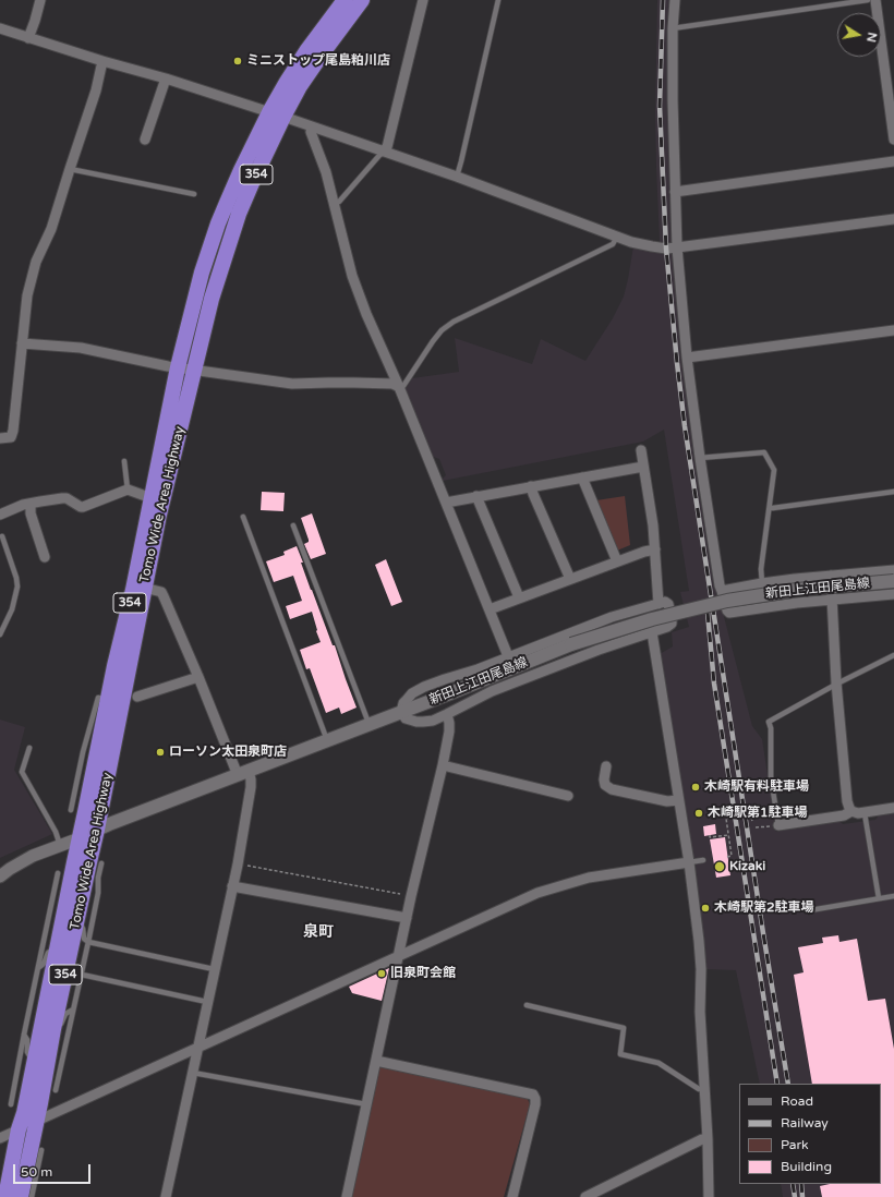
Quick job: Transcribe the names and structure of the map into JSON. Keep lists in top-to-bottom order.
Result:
{
  "streets": {
    "highway": ["354", "Tomo Wide Area Highway"],
    "main road": ["新田上江田尾島線"]
  },
  "crossings": [
    ["Tomo Wide Area Highway", "新田上江田尾島線"]
  ],
  "districts": ["泉町"],
  "places": [
    "ミニストップ尾島粕川店",
    "ローソン太田泉町店",
    "木崎駅有料駐車場",
    "木崎駅第1駐車場",
    "Kizaki",
    "木崎駅第2駐車場",
    "旧泉町会館"
  ],
  "legend": [
    "Road",
    "Railway",
    "Park",
    "Building"
  ],
  "scale_bar": "50 m",
  "north": "right"
}
